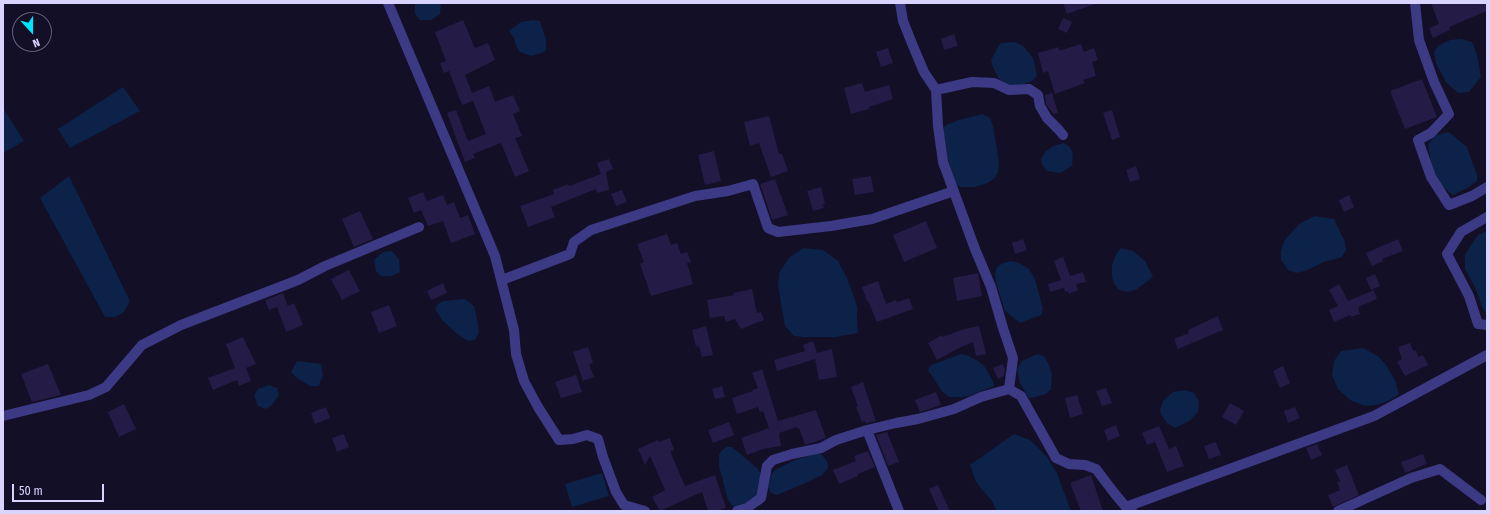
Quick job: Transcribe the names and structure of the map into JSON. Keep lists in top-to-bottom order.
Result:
{
  "scale_bar": "50 m",
  "north": "bottom"
}
